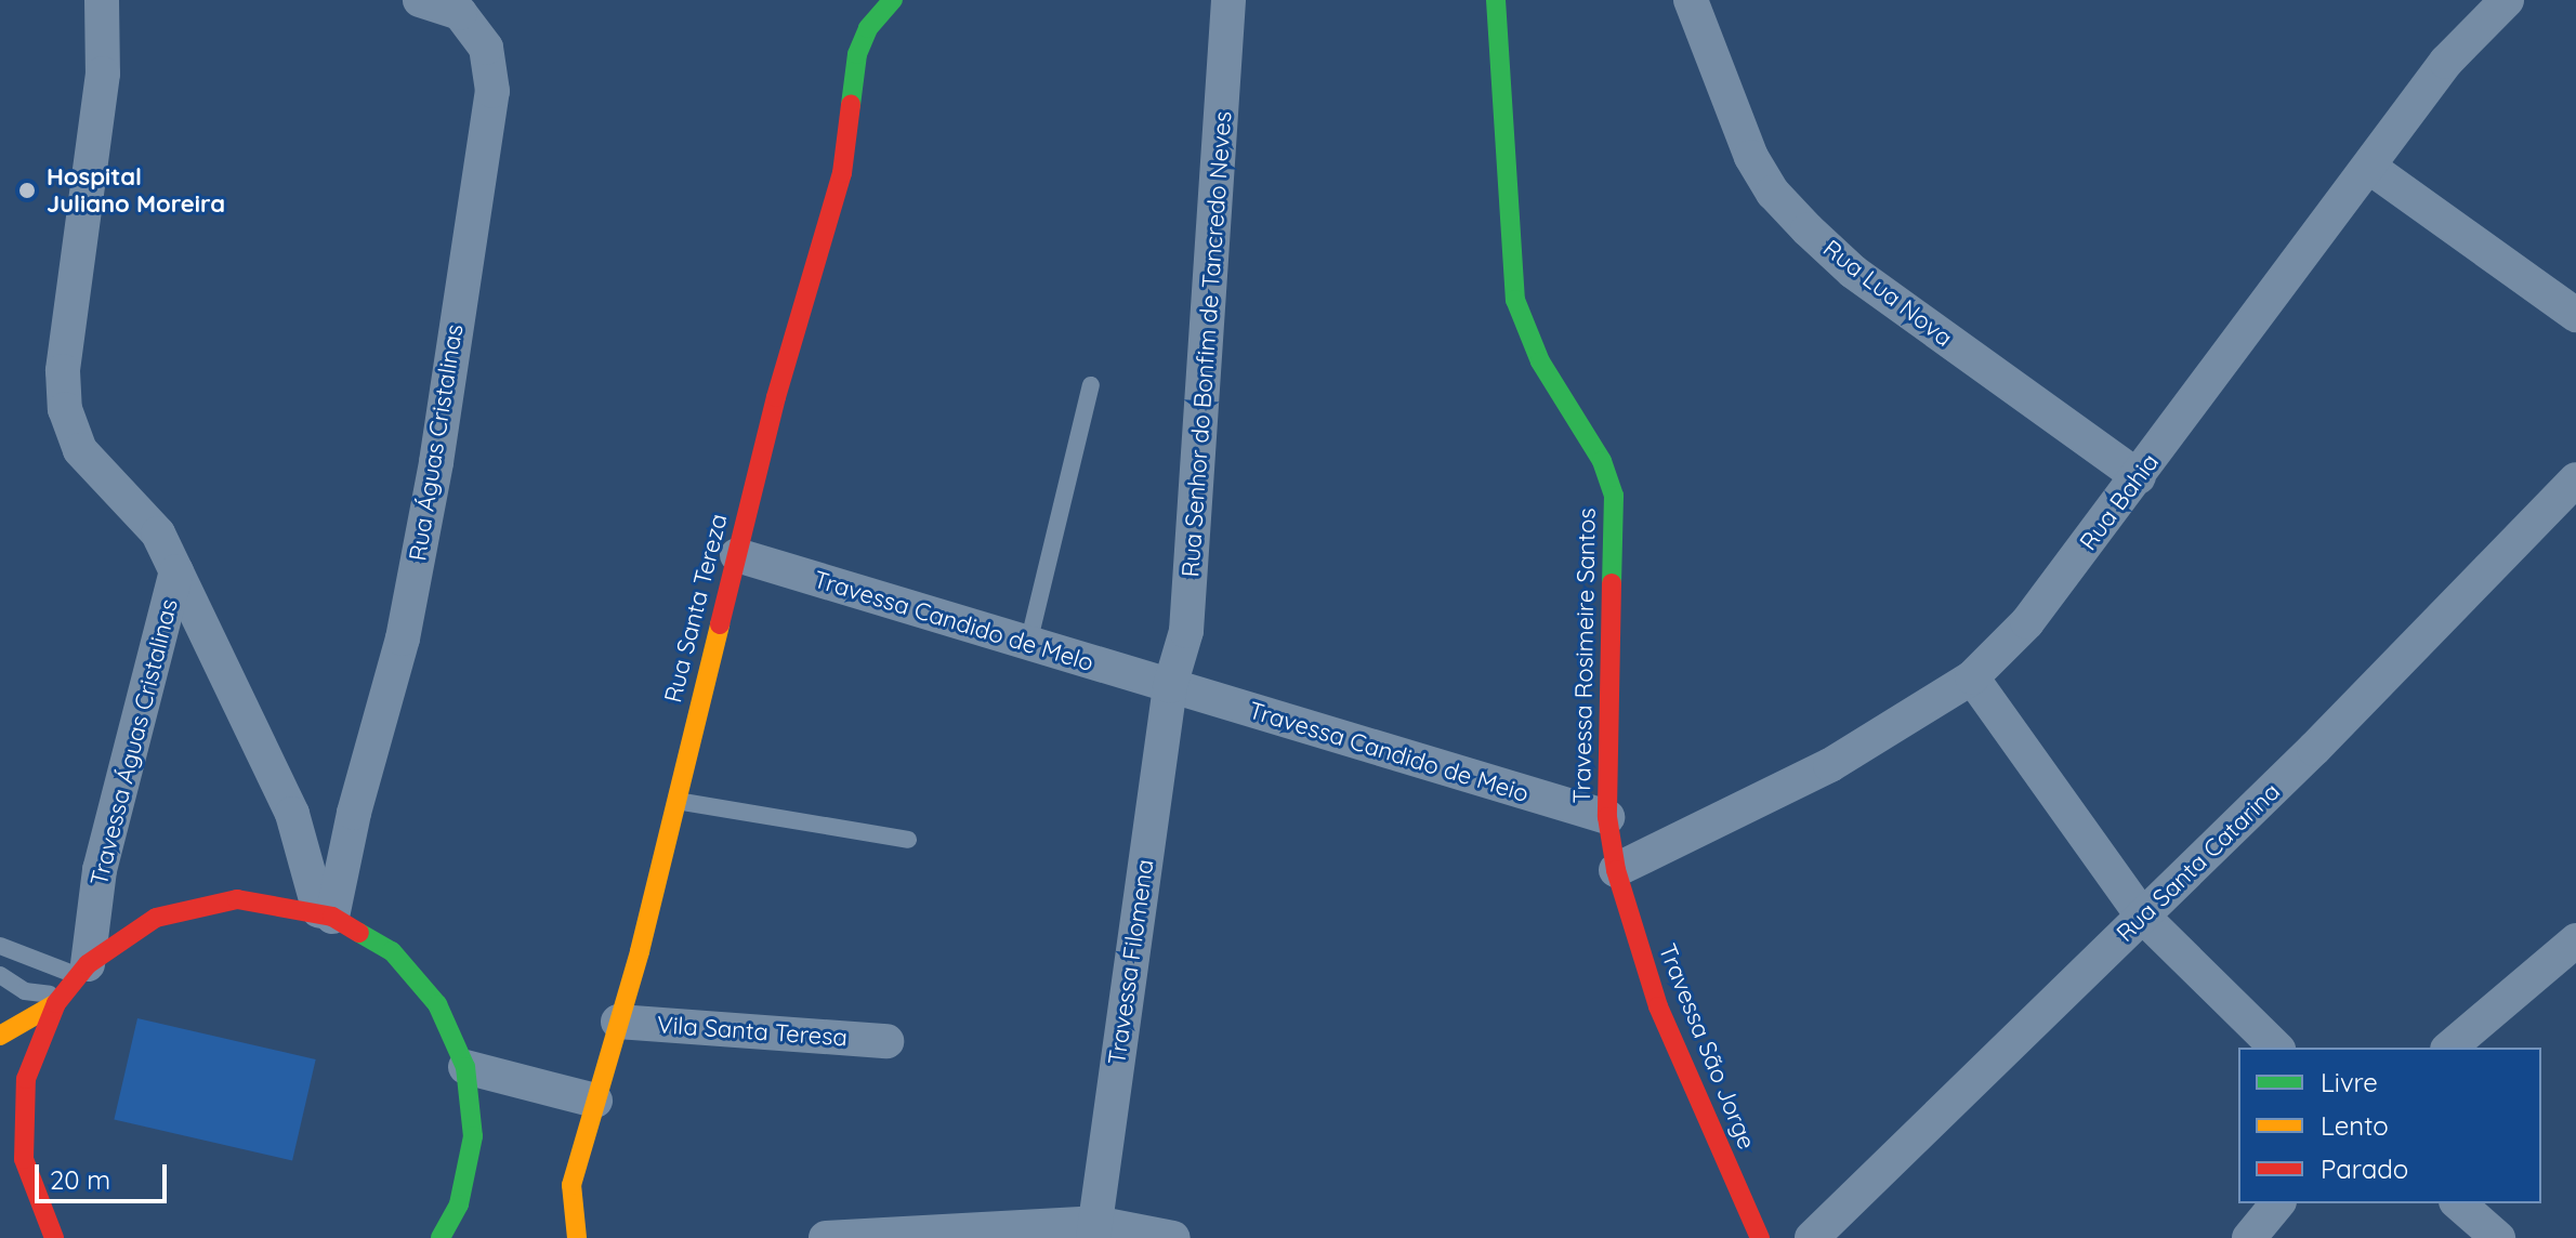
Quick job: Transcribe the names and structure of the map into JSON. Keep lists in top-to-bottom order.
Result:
{
  "streets": {
    "street": [
      "Rua Lua Nova",
      "Rua Senhor do Bonfim de Tancredo Neves",
      "Rua Águas Cristalinas",
      "Rua Bahia",
      "Rua Santa Tereza",
      "Travessa Candido de Melo",
      "Travessa Rosimeire Santos",
      "Travessa Águas Cristalinas",
      "Travessa Candido de Meio",
      "Rua Santa Catarina",
      "Travessa Filomena",
      "Vila Santa Teresa",
      "Travessa São Jorge"
    ]
  },
  "crossings": [
    ["Rua Lua Nova", "Rua Bahia"],
    ["Rua Senhor do Bonfim de Tancredo Neves", "Travessa Candido de Melo"],
    ["Rua Senhor do Bonfim de Tancredo Neves", "Travessa Candido de Meio"],
    ["Rua Senhor do Bonfim de Tancredo Neves", "Travessa Filomena"],
    ["Rua Águas Cristalinas", "Travessa Águas Cristalinas"],
    ["Rua Bahia", "Travessa Rosimeire Santos"],
    ["Rua Bahia", "Travessa São Jorge"],
    ["Rua Santa Tereza", "Travessa Candido de Melo"],
    ["Rua Santa Tereza", "Vila Santa Teresa"],
    ["Travessa Candido de Melo", "Travessa Candido de Meio"],
    ["Travessa Candido de Melo", "Travessa Filomena"],
    ["Travessa Rosimeire Santos", "Travessa Candido de Meio"],
    ["Travessa Rosimeire Santos", "Travessa São Jorge"],
    ["Travessa Candido de Meio", "Travessa Filomena"]
  ],
  "places": ["Hospital Juliano Moreira"],
  "legend": ["Livre", "Lento", "Parado"],
  "scale_bar": "20 m"
}
